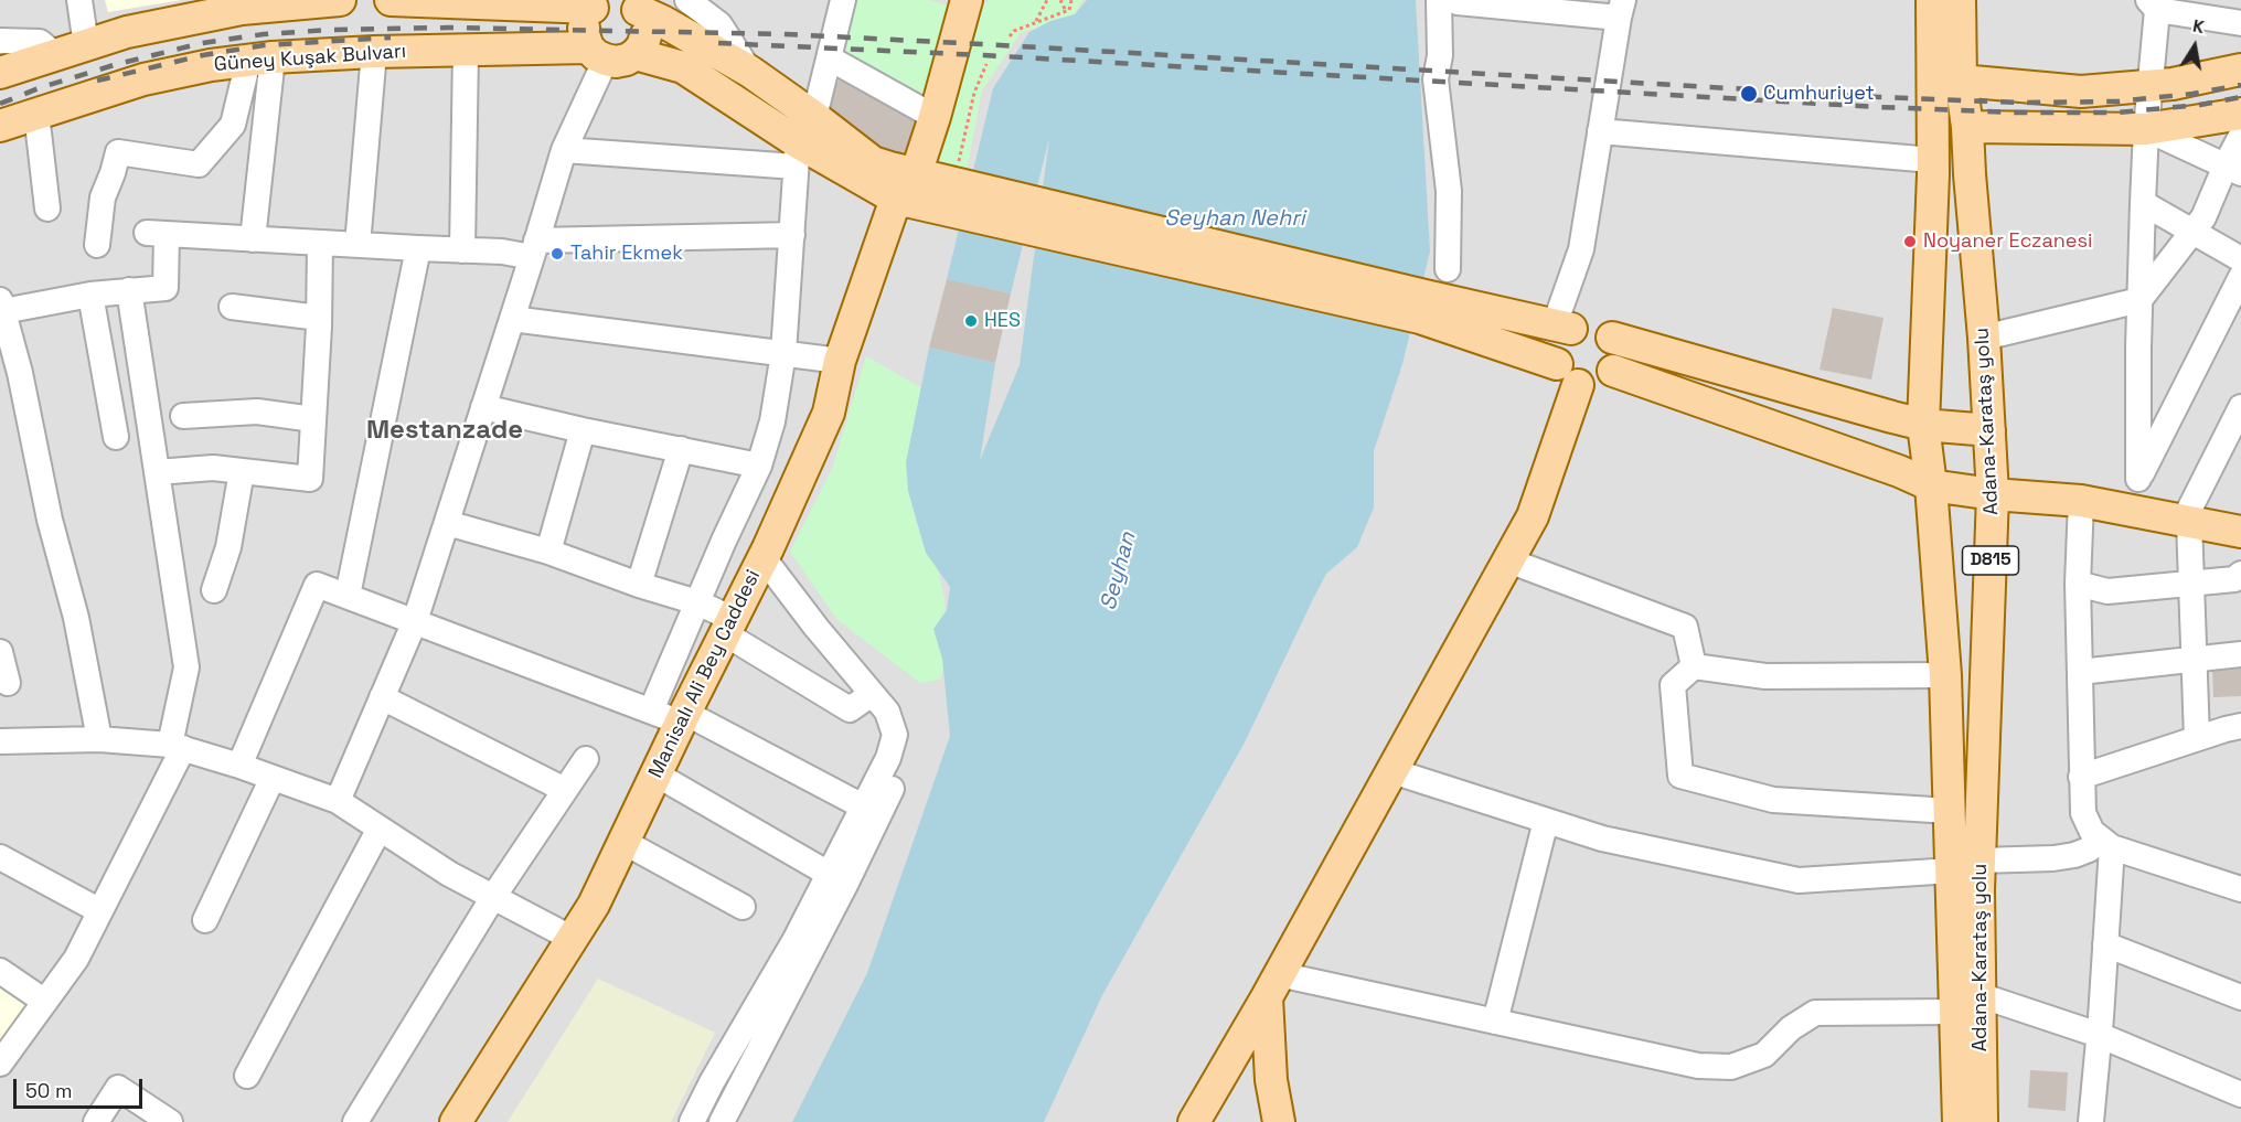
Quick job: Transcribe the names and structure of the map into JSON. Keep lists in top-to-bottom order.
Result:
{
  "streets": {
    "main road": [
      "Güney Kuşak Bulvarı",
      "Adana-Karataş yolu",
      "D815",
      "Manisalı Ali Bey Caddesi"
    ]
  },
  "districts": ["Mestanzade"],
  "water": ["Seyhan Nehri", "Seyhan"],
  "places": [
    "Cumhuriyet",
    "Noyaner Eczanesi",
    "Tahir Ekmek",
    "HES"
  ],
  "scale_bar": "50 m",
  "north": "top"
}
